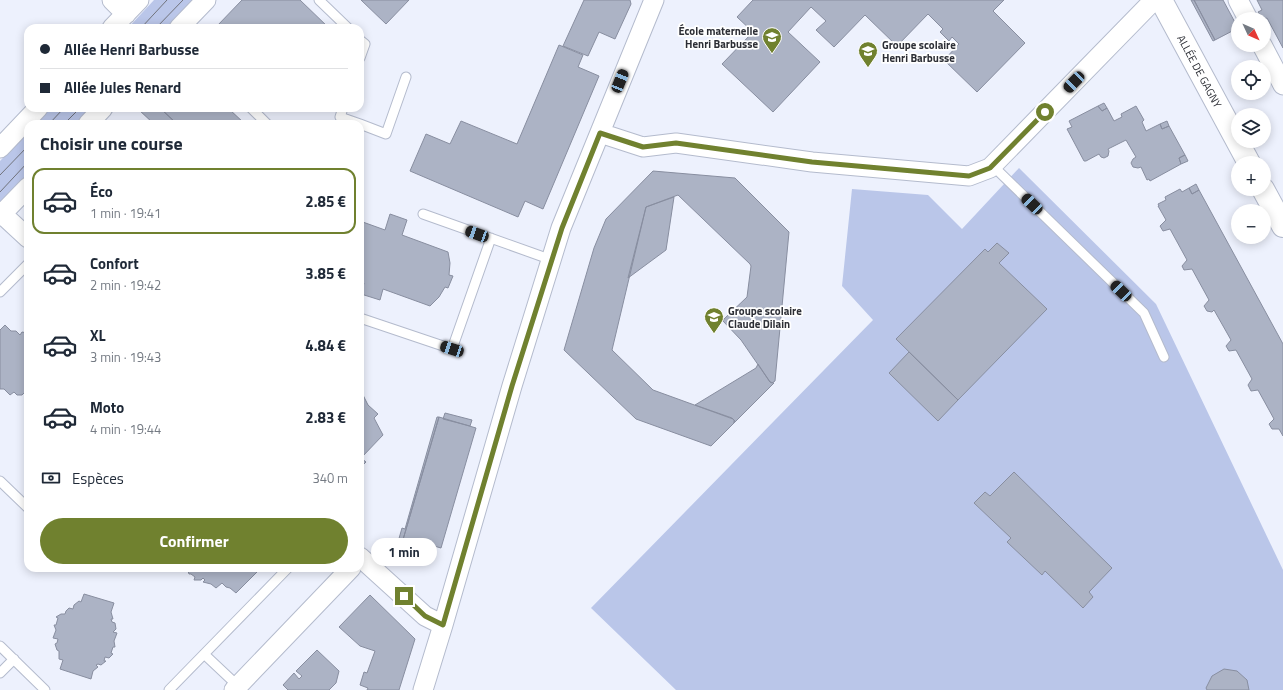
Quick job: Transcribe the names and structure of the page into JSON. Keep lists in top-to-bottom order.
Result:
{
  "streets": {
    "main road": ["ALLÉE DE GAGNY"]
  },
  "places": {
    "school or university": ["École maternelle Henri Barbusse", "Groupe scolaire Henri Barbusse", "Groupe scolaire Claude Dilain"]
  },
  "north": "bottom right",
  "page": {
    "map_buttons": ["+", "−"],
    "banner": ["Allée Henri Barbusse", "Allée Jules Renard"],
    "heading": "Choisir une course",
    "list": [
      {
        "name": "Éco",
        "note": "1 min · 19:41",
        "value": "2.85 €"
      },
      {
        "name": "Confort",
        "note": "2 min · 19:42",
        "value": "3.85 €"
      },
      {
        "name": "XL",
        "note": "3 min · 19:43",
        "value": "4.84 €"
      },
      {
        "name": "Moto",
        "note": "4 min · 19:44",
        "value": "2.83 €"
      }
    ],
    "pay": ["Espèces", "340 m"],
    "buttons": "Confirmer",
    "bubble": "1 min"
  }
}
